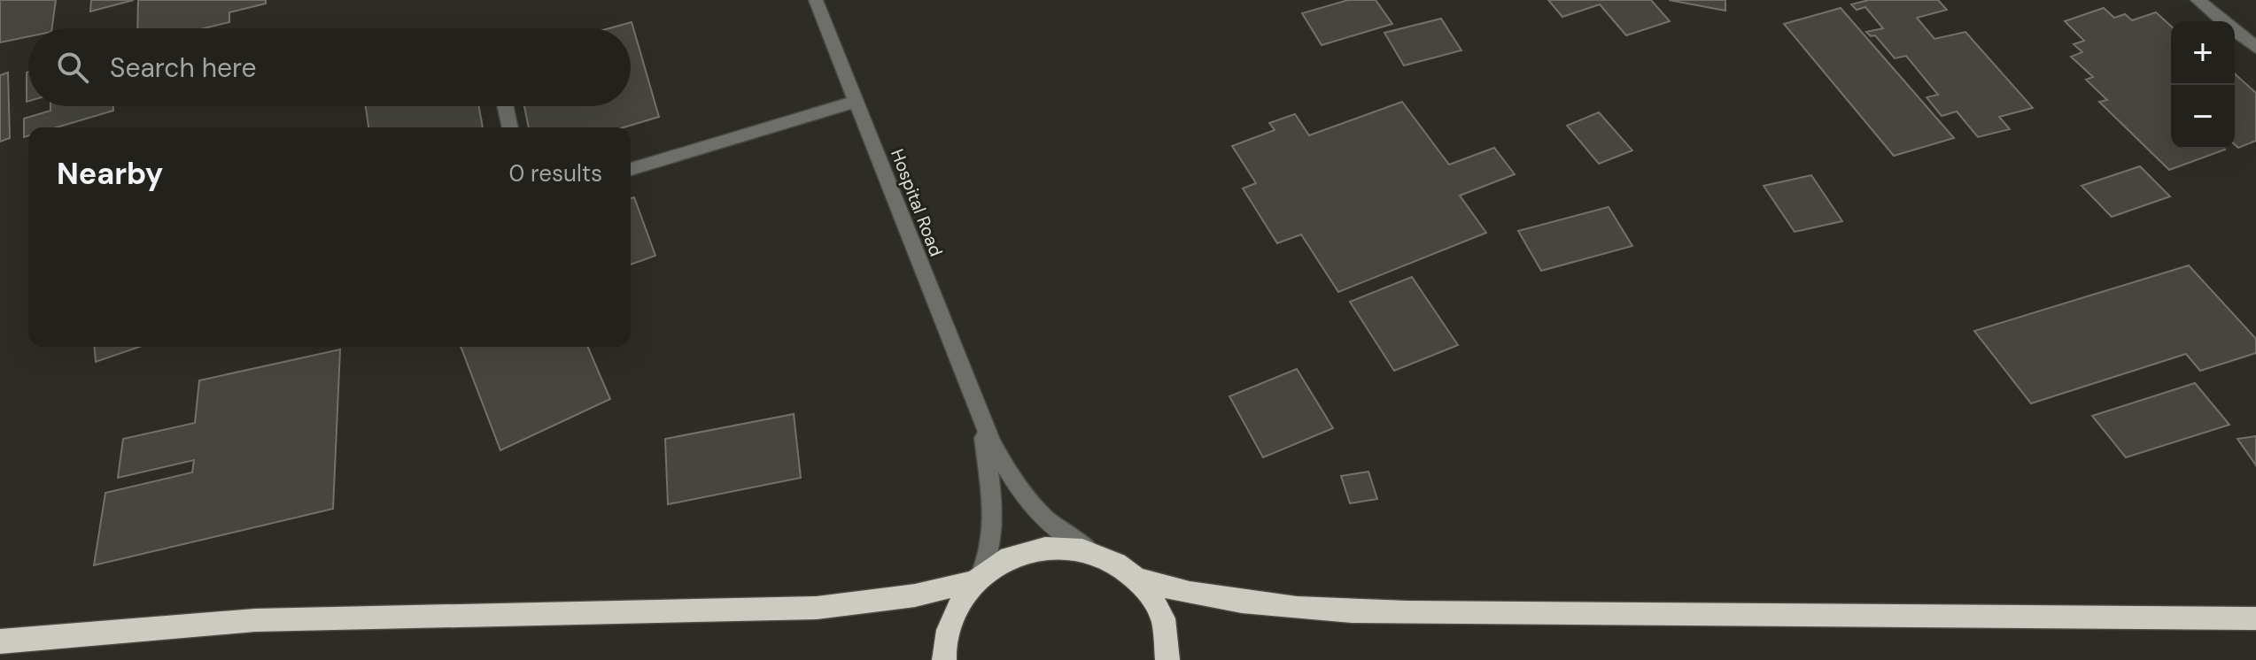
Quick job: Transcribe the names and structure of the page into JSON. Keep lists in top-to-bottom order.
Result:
{
  "streets": {
    "street": ["Hospital Road"]
  },
  "page": {
    "map_buttons": ["+", "−"],
    "search": "Search here",
    "heading": ["Nearby", "0 results"]
  }
}
